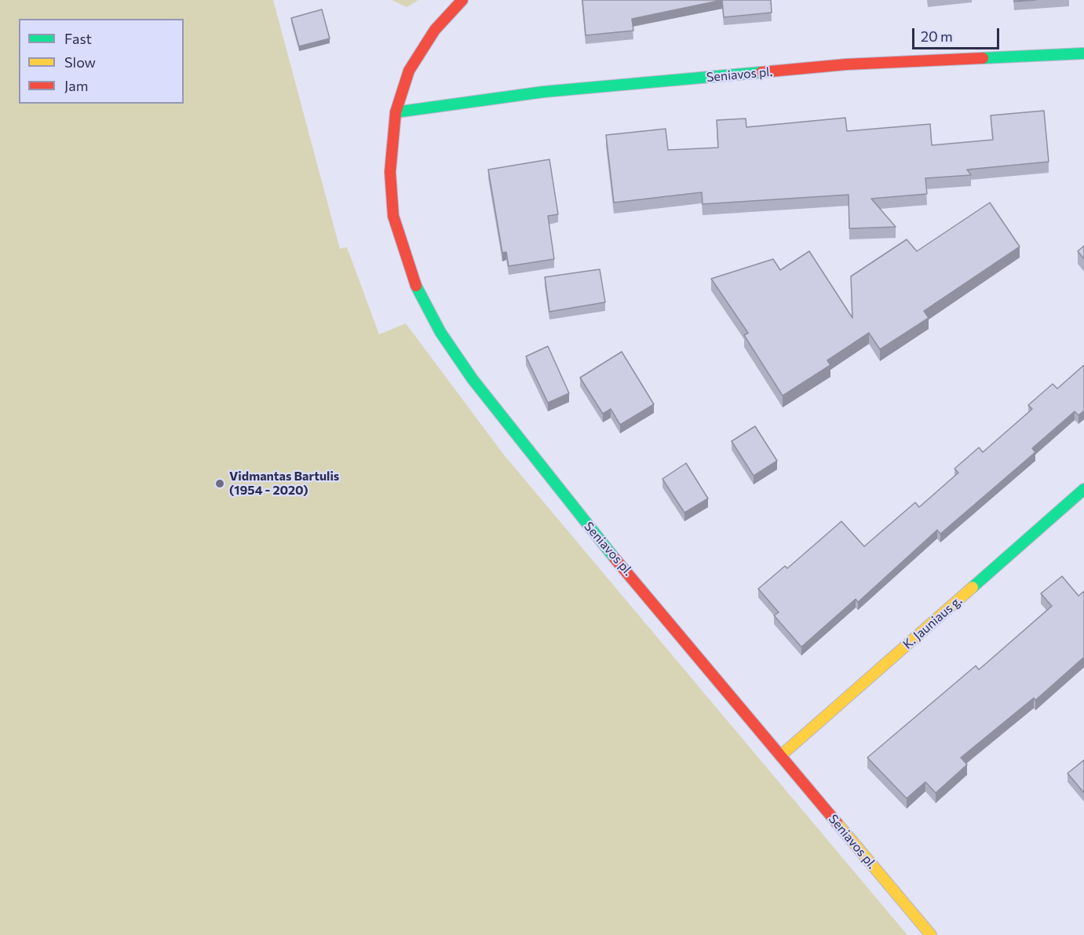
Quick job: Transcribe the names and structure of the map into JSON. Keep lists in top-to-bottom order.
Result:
{
  "streets": {
    "main road": ["Seniavos pl.", "K. Jauniaus g."]
  },
  "crossings": [
    ["Seniavos pl.", "K. Jauniaus g."]
  ],
  "places": ["Vidmantas Bartulis (1954 - 2020)"],
  "legend": ["Fast", "Slow", "Jam"],
  "scale_bar": "20 m"
}
